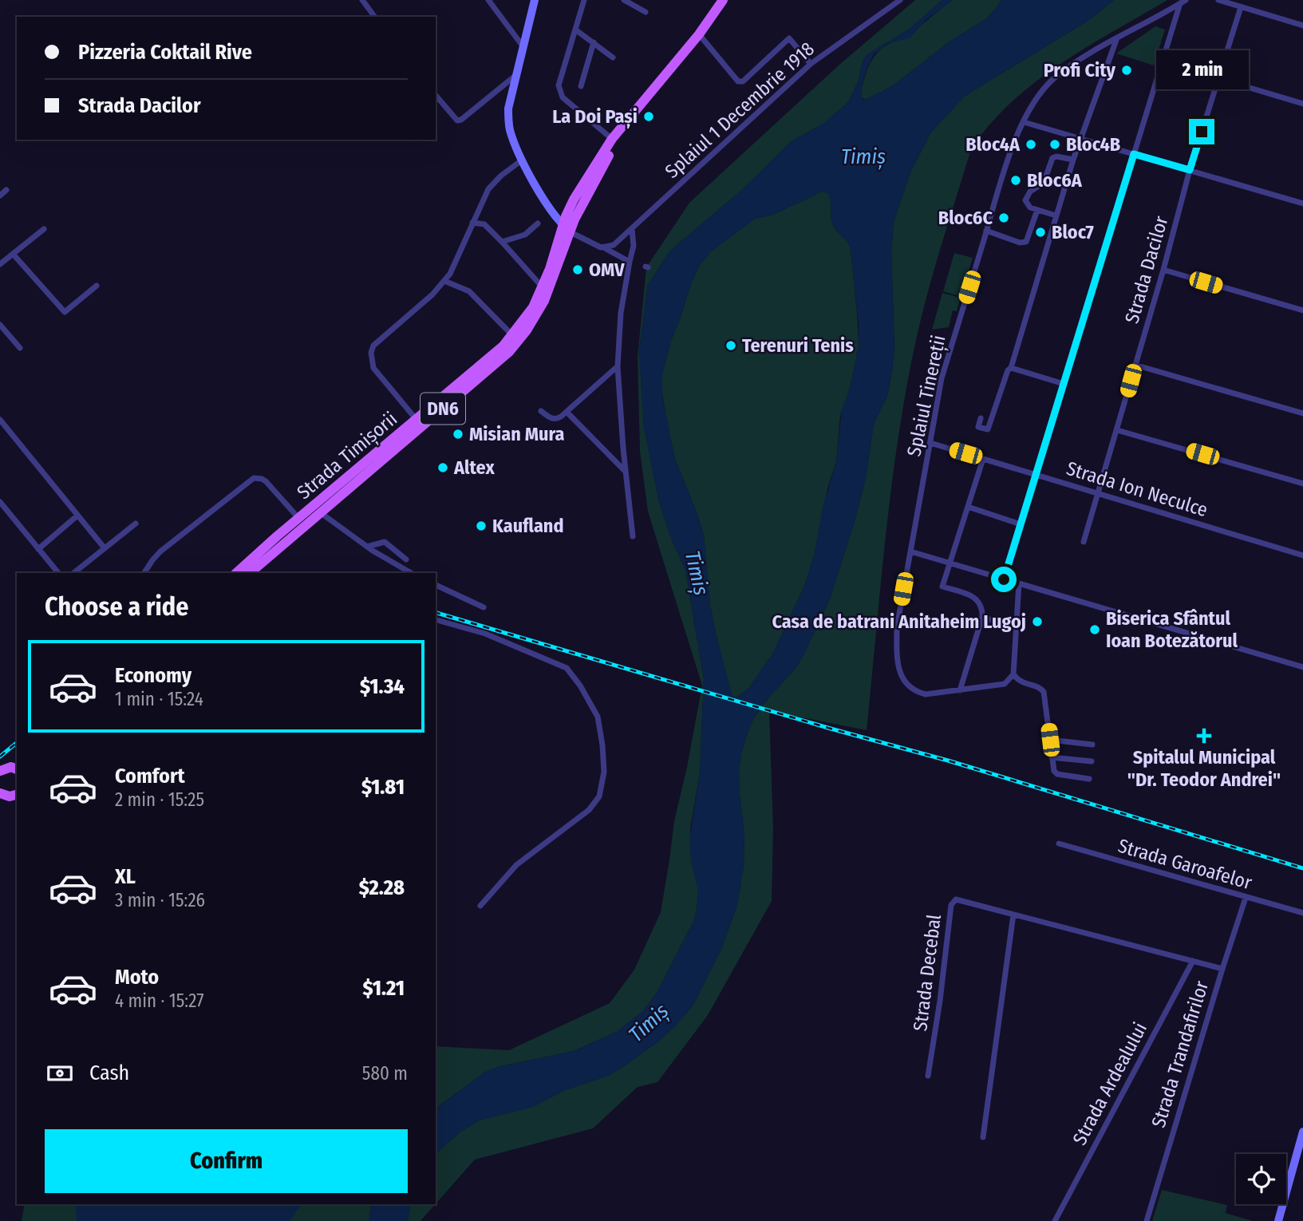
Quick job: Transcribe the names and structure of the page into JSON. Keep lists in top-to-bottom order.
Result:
{
  "streets": {
    "main road": ["DN6", "Strada Timișorii"],
    "street": [
      "Splaiul 1 Decembrie 1918",
      "Strada Dacilor",
      "Splaiul Tinereții",
      "Strada Ion Neculce",
      "Strada Garoafelor",
      "Strada Decebal",
      "Strada Trandafirilor",
      "Strada Ardealului"
    ]
  },
  "crossings": [
    ["Strada Dacilor", "Strada Ion Neculce"],
    ["Splaiul Tinereții", "Strada Ion Neculce"],
    ["Strada Garoafelor", "Strada Trandafirilor"],
    ["Strada Decebal", "Strada Trandafirilor"],
    ["Strada Decebal", "Strada Ardealului"]
  ],
  "water": ["Timiș"],
  "places": {
    "other": [
      "Profi City",
      "La Doi Pași",
      "Bloc4A",
      "Bloc4B",
      "Bloc6A",
      "Bloc6C",
      "Bloc7",
      "OMV",
      "Terenuri Tenis",
      "Misian Mura",
      "Altex",
      "Kaufland",
      "Casa de batrani Anitaheim Lugoj",
      "Biserica Sfântul Ioan Botezătorul"
    ],
    "health": ["Spitalul Municipal \"Dr. Teodor Andrei\""]
  },
  "page": {
    "banner": ["Pizzeria Coktail Rive", "Strada Dacilor"],
    "bubble": "2 min",
    "heading": "Choose a ride",
    "list": [
      {
        "name": "Economy",
        "note": "1 min · 15:24",
        "value": "$1.34"
      },
      {
        "name": "Comfort",
        "note": "2 min · 15:25",
        "value": "$1.81"
      },
      {
        "name": "XL",
        "note": "3 min · 15:26",
        "value": "$2.28"
      },
      {
        "name": "Moto",
        "note": "4 min · 15:27",
        "value": "$1.21"
      }
    ],
    "pay": ["Cash", "580 m"],
    "buttons": "Confirm"
  }
}
